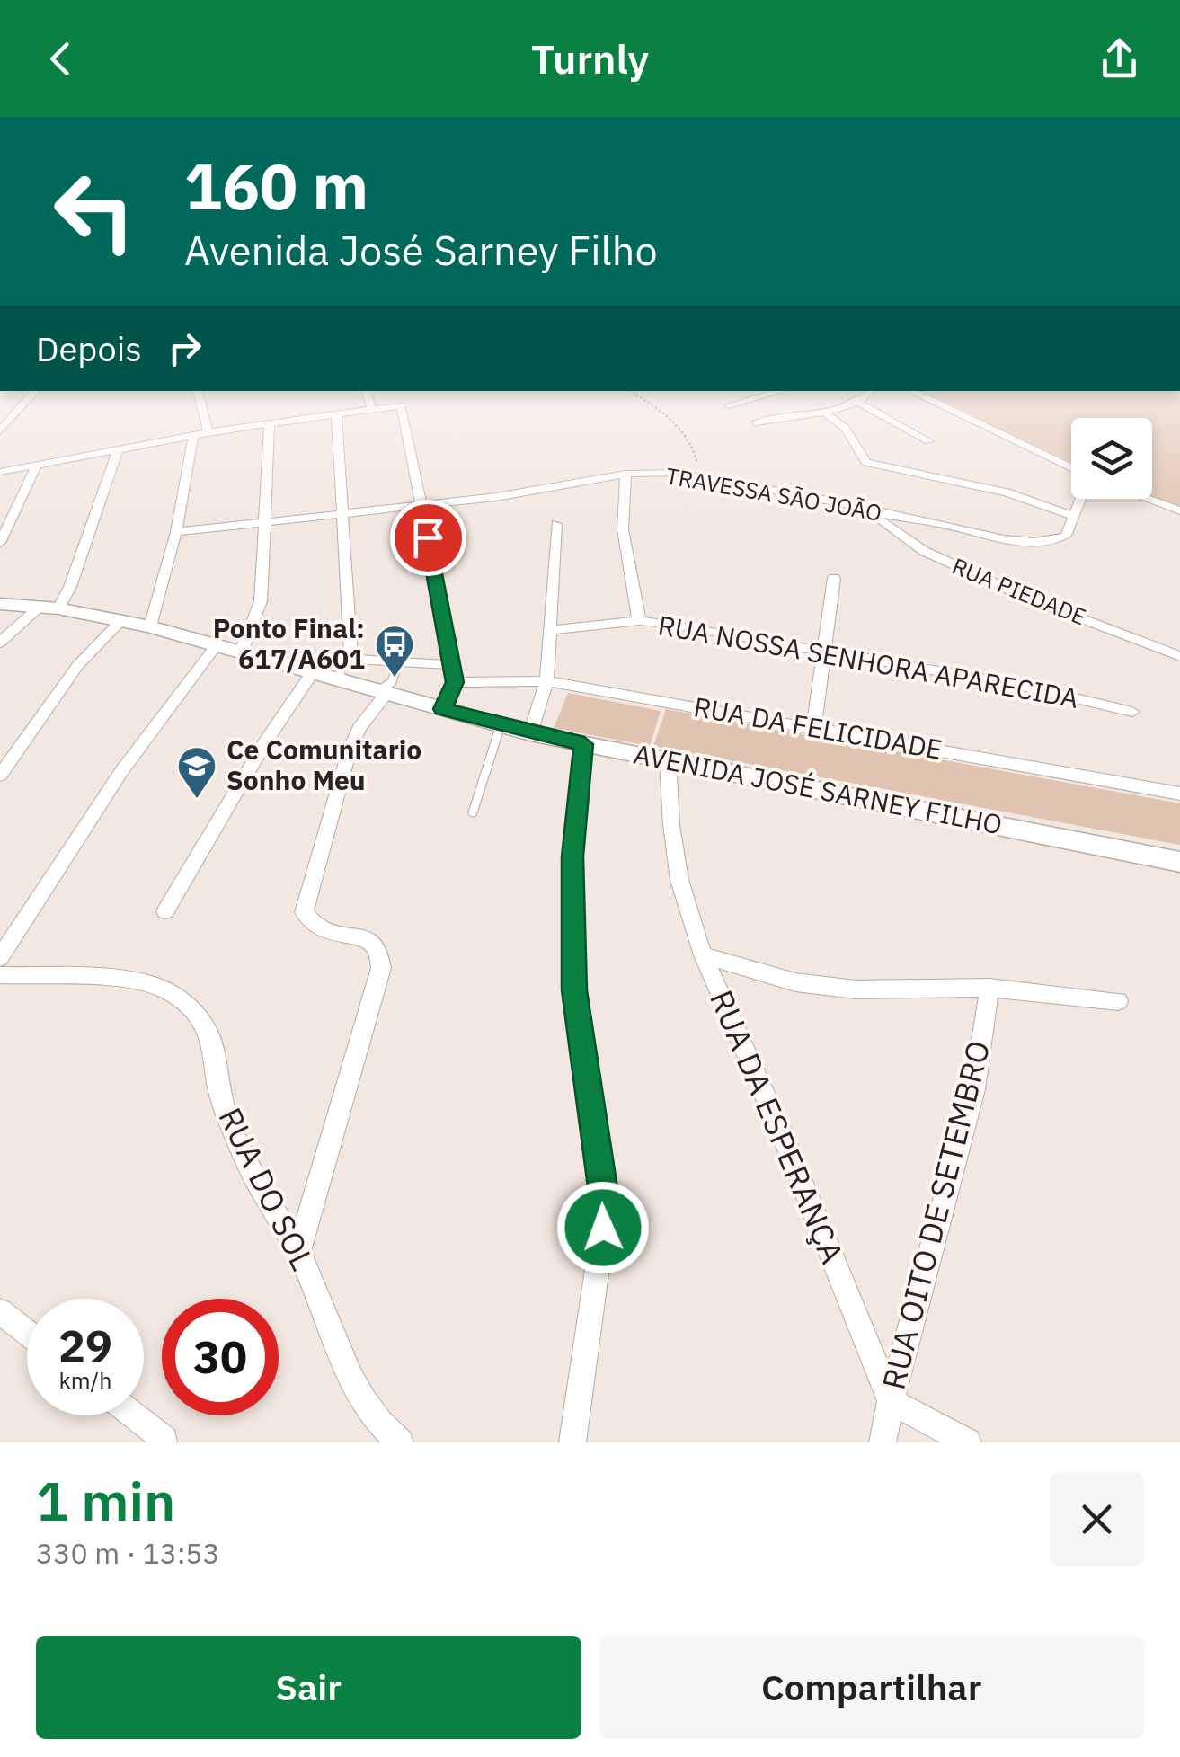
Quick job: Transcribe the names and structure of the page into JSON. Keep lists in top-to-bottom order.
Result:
{
  "streets": {
    "main road": ["AVENIDA JOSÉ SARNEY FILHO"],
    "street": [
      "TRAVESSA SÃO JOÃO",
      "RUA PIEDADE",
      "RUA NOSSA SENHORA APARECIDA",
      "RUA DA FELICIDADE",
      "RUA DA ESPERANÇA",
      "RUA DO SOL",
      "RUA OITO DE SETEMBRO"
    ]
  },
  "crossings": [
    ["TRAVESSA SÃO JOÃO", "RUA PIEDADE"],
    ["AVENIDA JOSÉ SARNEY FILHO", "RUA DA ESPERANÇA"],
    ["RUA DA ESPERANÇA", "RUA OITO DE SETEMBRO"]
  ],
  "places": {
    "bus stop": ["Ponto Final: 617/A601"],
    "school or university": ["Ce Comunitario Sonho Meu"]
  },
  "page": {
    "header": "Turnly",
    "turn": ["160 m", "Avenida José Sarney Filho"],
    "then": "Depois",
    "speed": "29 km/h",
    "limit": "30",
    "heading": ["1 min", "330 m · 13:53"],
    "buttons": ["Sair", "Compartilhar"]
  }
}
